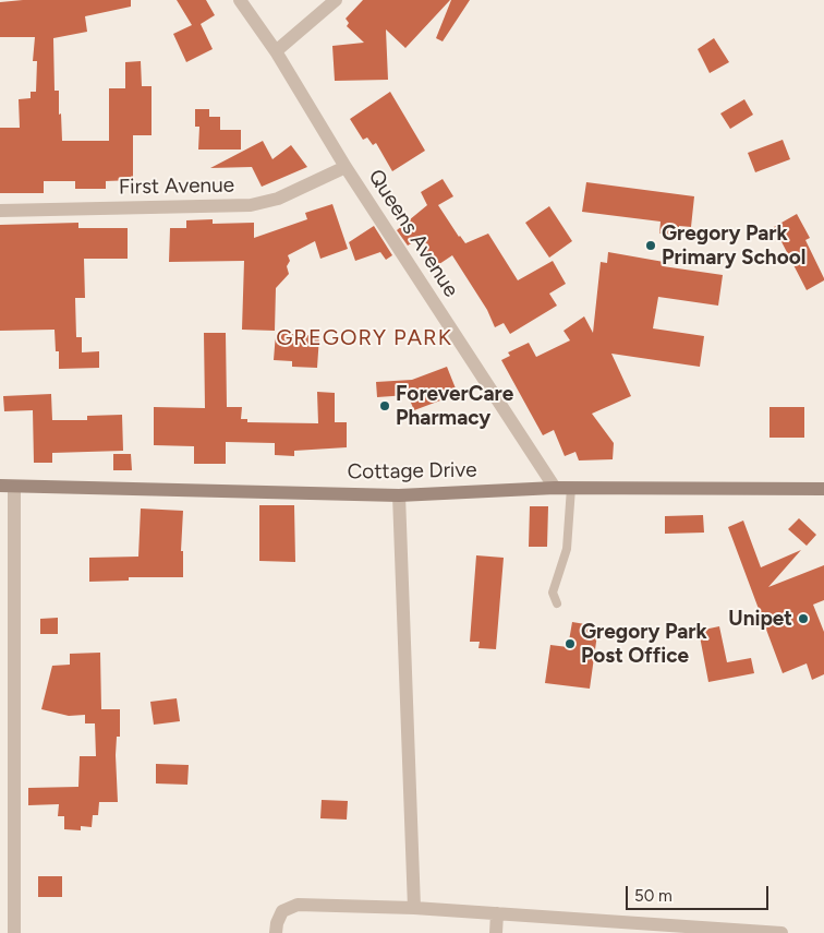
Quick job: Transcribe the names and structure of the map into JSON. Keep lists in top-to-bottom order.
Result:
{
  "streets": {
    "street": ["First Avenue", "Queens Avenue", "Cottage Drive"]
  },
  "crossings": [
    ["First Avenue", "Queens Avenue"],
    ["Queens Avenue", "Cottage Drive"]
  ],
  "districts": ["GREGORY PARK"],
  "places": [
    "Gregory Park Primary School",
    "ForeverCare Pharmacy",
    "Unipet",
    "Gregory Park Post Office"
  ],
  "scale_bar": "50 m"
}
